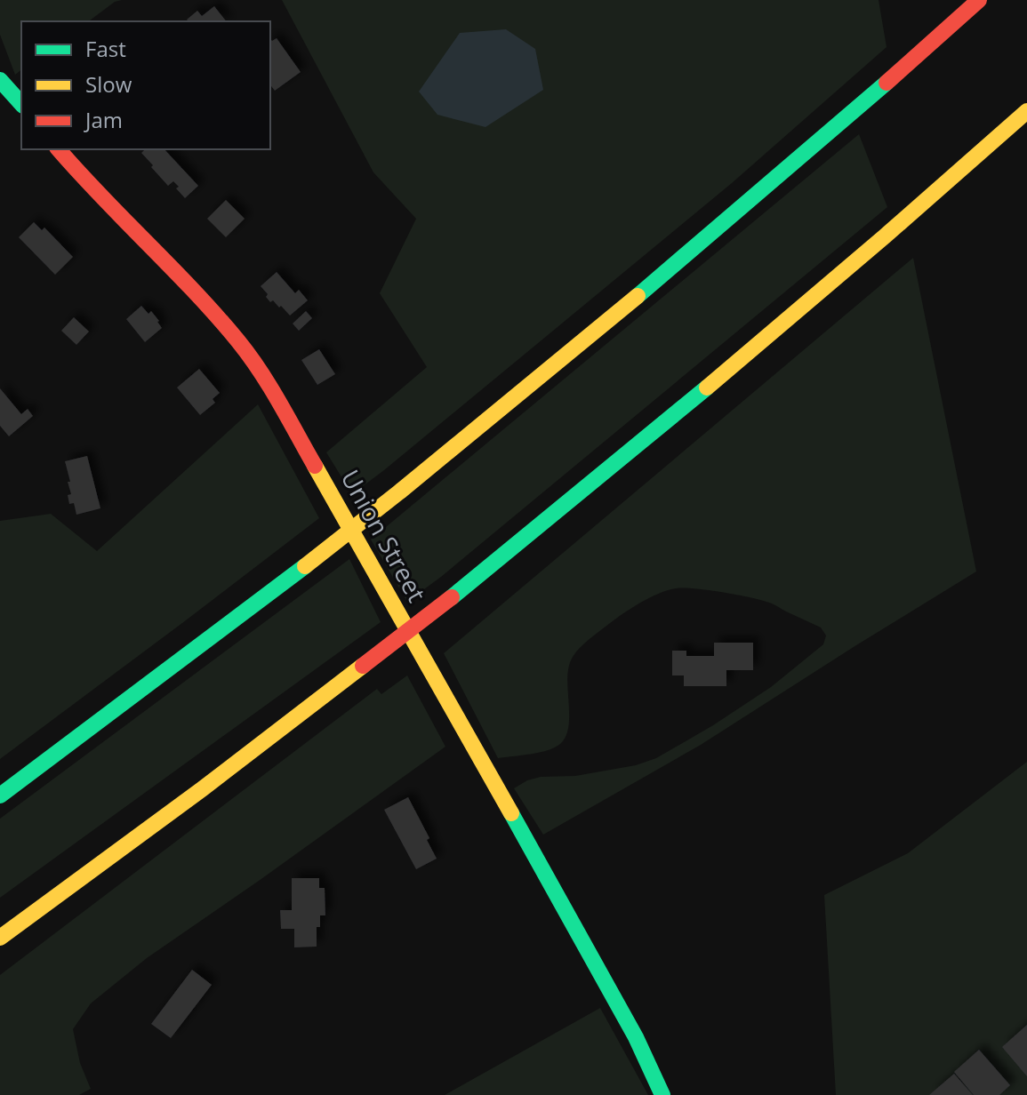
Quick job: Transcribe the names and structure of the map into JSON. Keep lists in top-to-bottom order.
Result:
{
  "streets": {
    "main road": ["Union Street"]
  },
  "legend": ["Fast", "Slow", "Jam"]
}
